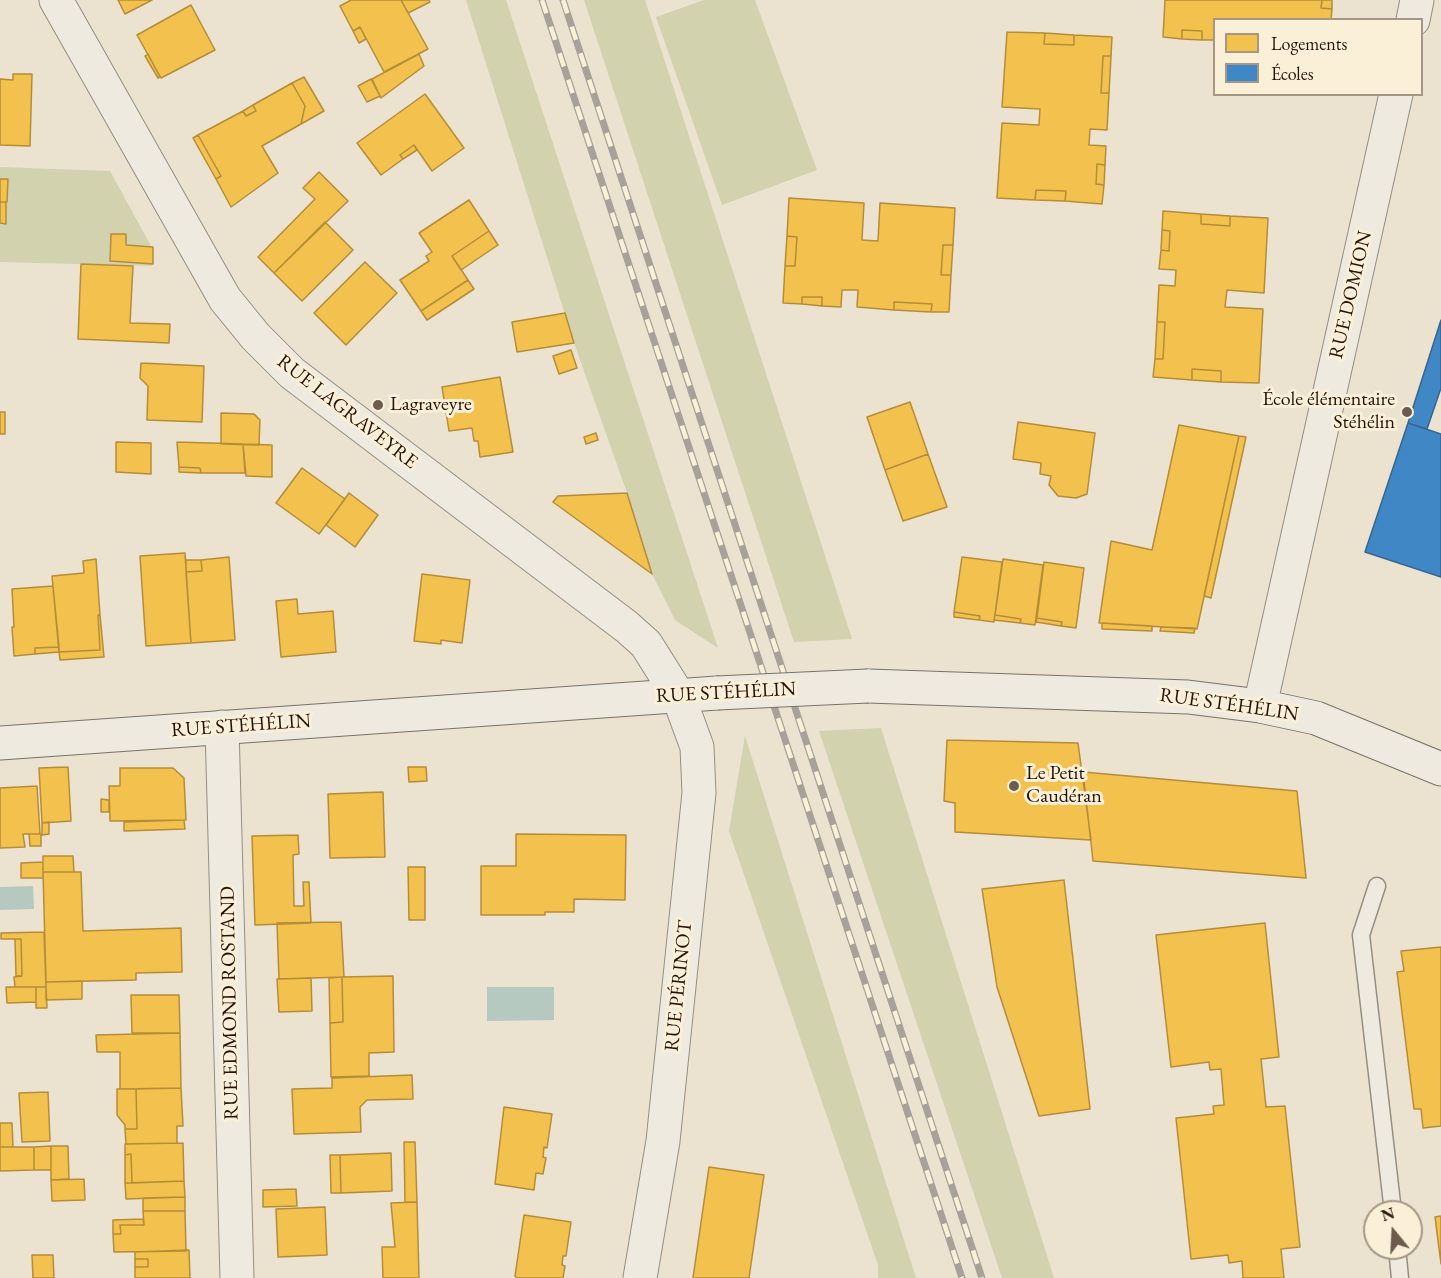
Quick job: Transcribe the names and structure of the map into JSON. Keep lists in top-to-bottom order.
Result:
{
  "streets": {
    "street": [
      "RUE DOMION",
      "RUE LAGRAVEYRE",
      "RUE STÉHÉLIN",
      "RUE PÉRINOT",
      "RUE EDMOND ROSTAND"
    ]
  },
  "crossings": [
    ["RUE DOMION", "RUE STÉHÉLIN"],
    ["RUE LAGRAVEYRE", "RUE STÉHÉLIN"],
    ["RUE LAGRAVEYRE", "RUE PÉRINOT"],
    ["RUE STÉHÉLIN", "RUE PÉRINOT"],
    ["RUE STÉHÉLIN", "RUE EDMOND ROSTAND"]
  ],
  "places": ["Lagraveyre", "École élémentaire Stéhélin", "Le Petit Caudéran"],
  "legend": ["Logements", "Écoles"],
  "north": "top"
}
